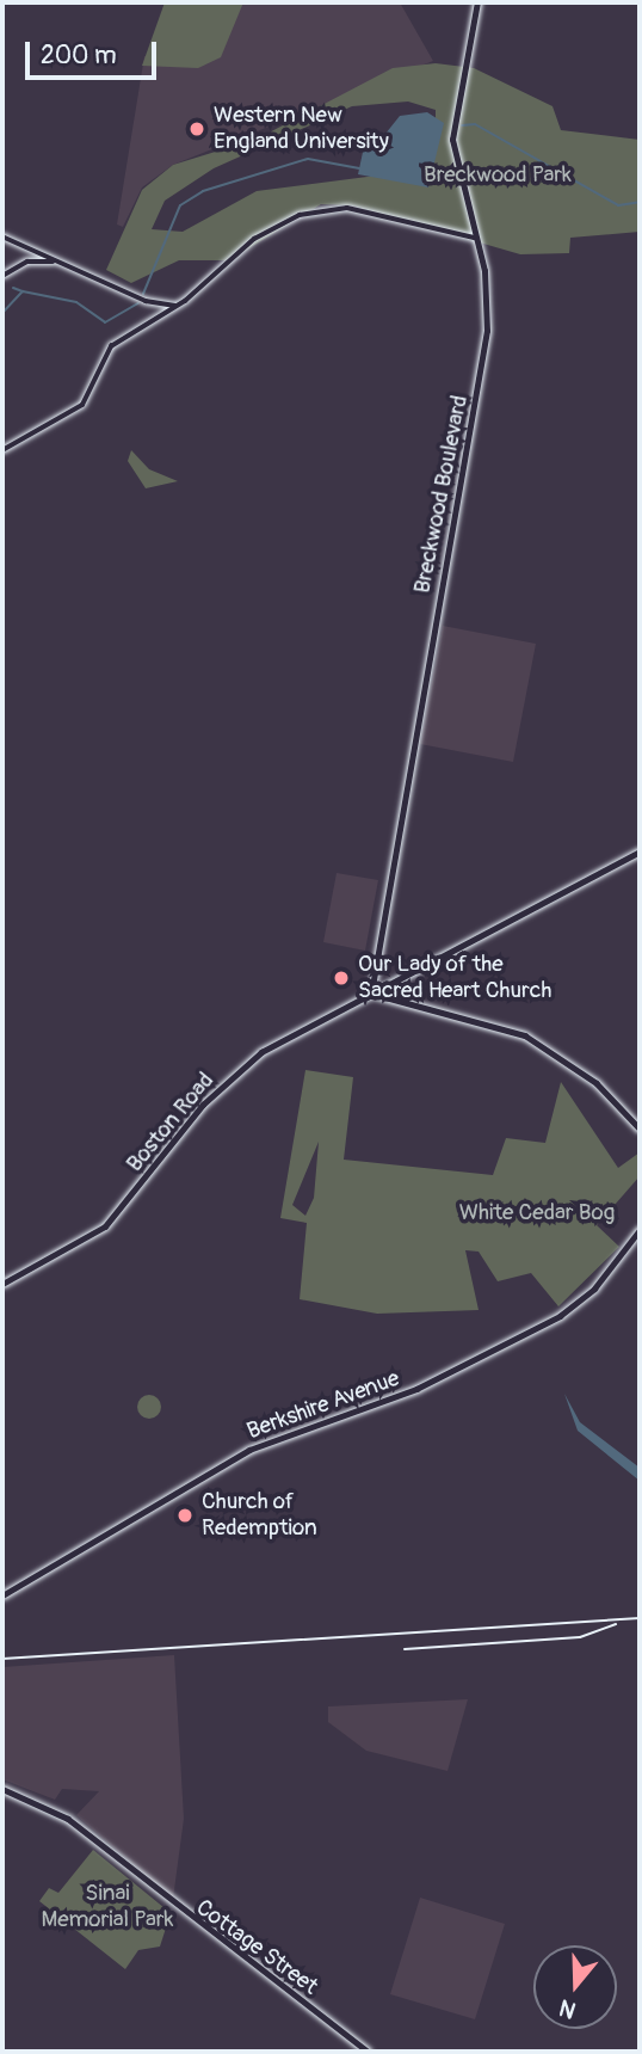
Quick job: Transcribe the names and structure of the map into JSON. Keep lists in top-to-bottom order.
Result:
{
  "streets": {
    "main road": [
      "Breckwood Boulevard",
      "Boston Road",
      "Berkshire Avenue",
      "Cottage Street"
    ]
  },
  "crossings": [
    ["Breckwood Boulevard", "Boston Road"]
  ],
  "parks": ["Breckwood Park", "White Cedar Bog", "Sinai Memorial Park"],
  "places": ["Western New England University", "Our Lady of the Sacred Heart Church", "Church of Redemption"],
  "scale_bar": "200 m",
  "north": "bottom"
}
